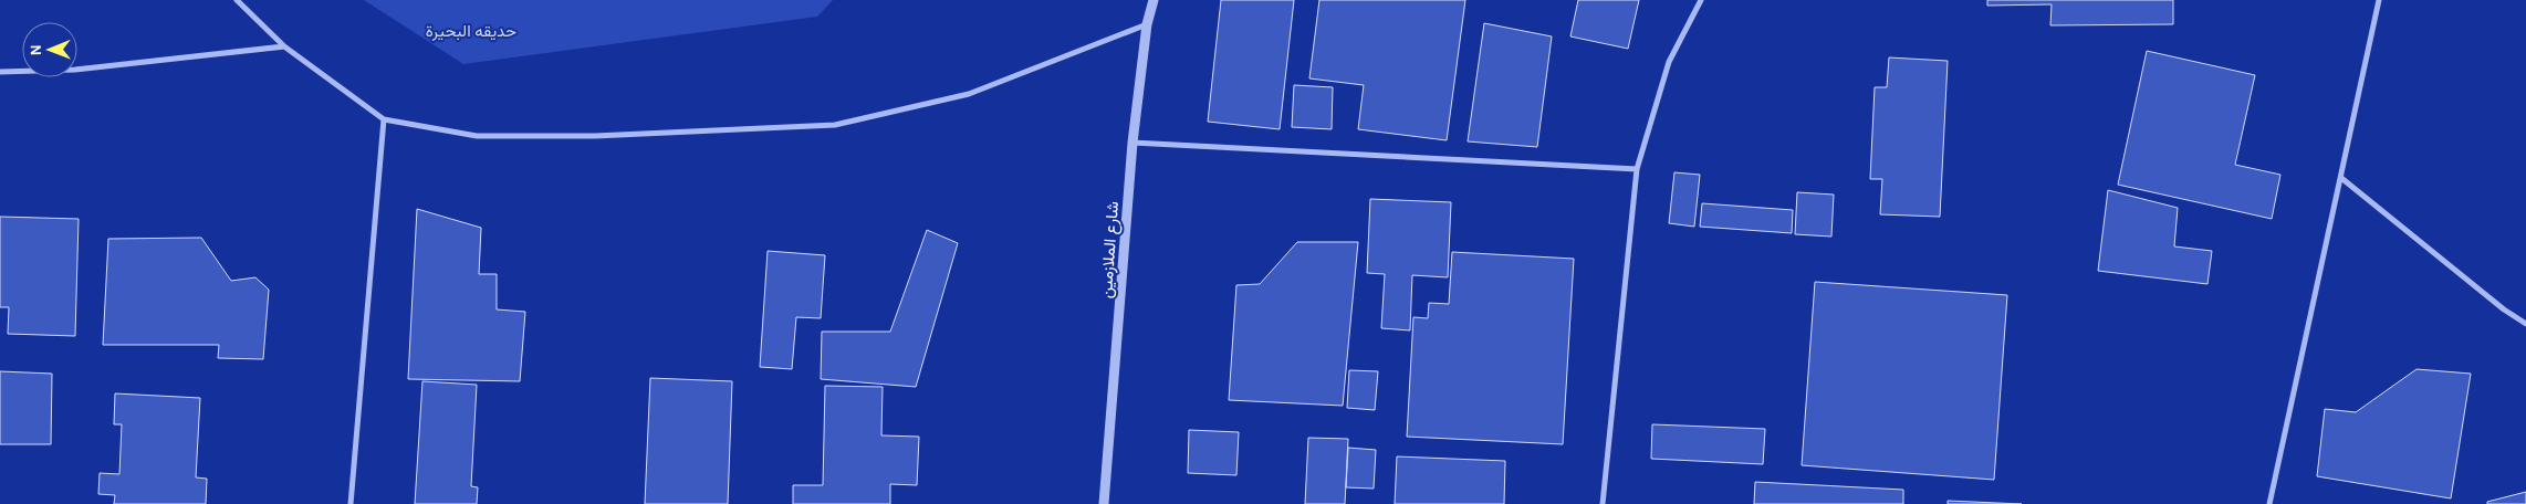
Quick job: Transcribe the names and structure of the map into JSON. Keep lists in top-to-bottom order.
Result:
{
  "streets": {
    "street": ["شارع الملازمين"]
  },
  "parks": ["حديقه البحيرة"],
  "north": "left"
}
